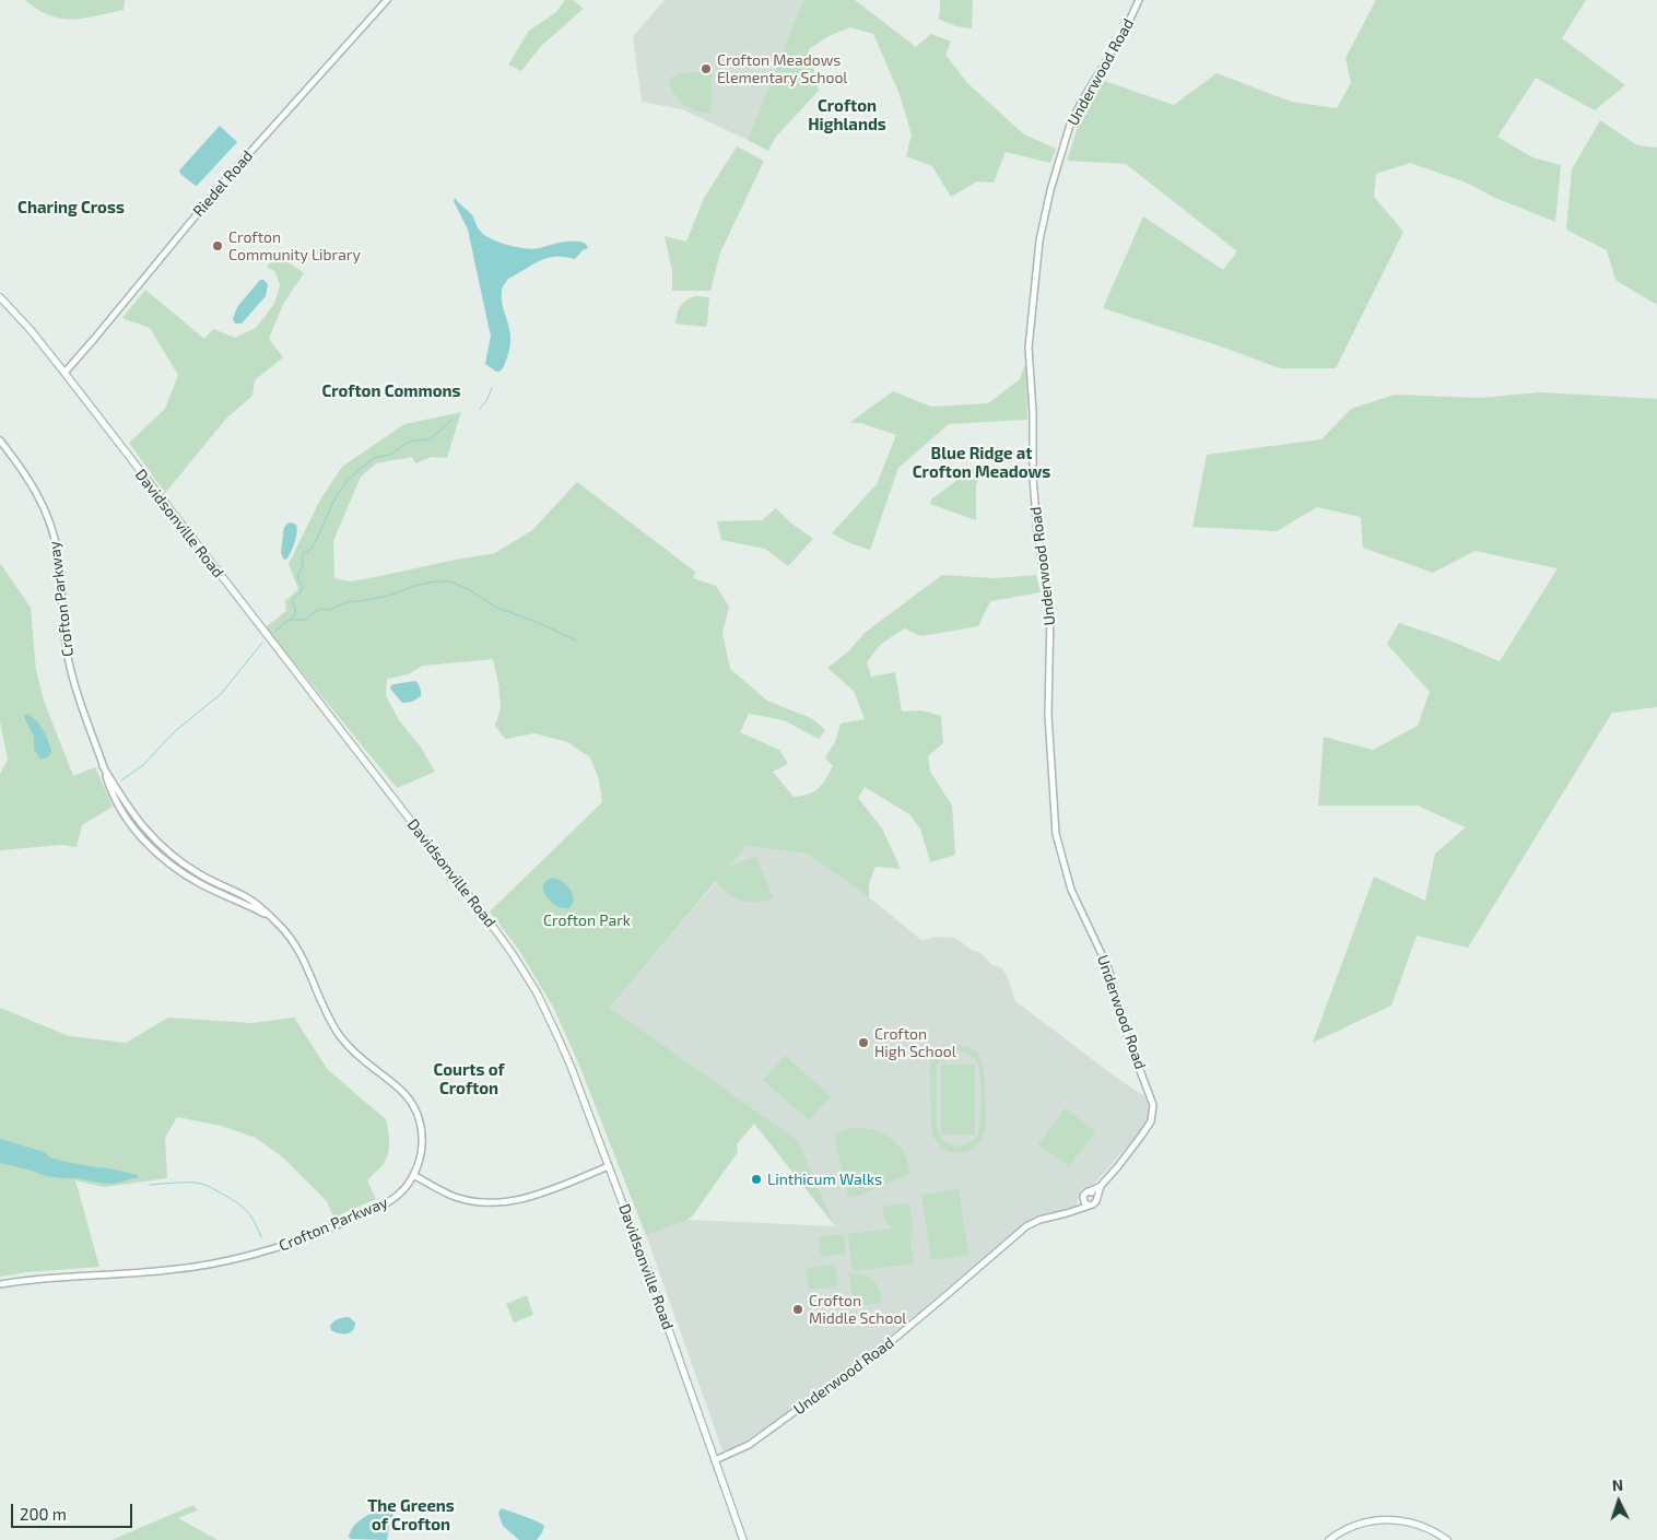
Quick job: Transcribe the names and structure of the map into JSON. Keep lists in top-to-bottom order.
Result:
{
  "streets": {
    "main road": ["Davidsonville Road"],
    "street": ["Underwood Road", "Riedel Road", "Crofton Parkway"]
  },
  "crossings": [
    ["Underwood Road", "Davidsonville Road"],
    ["Riedel Road", "Davidsonville Road"]
  ],
  "districts": [
    "Crofton Highlands",
    "Charing Cross",
    "Crofton Commons",
    "Blue Ridge at Crofton Meadows",
    "Courts of Crofton",
    "The Greens of Crofton"
  ],
  "parks": ["Crofton Park"],
  "places": [
    "Crofton Meadows Elementary School",
    "Crofton Community Library",
    "Crofton High School",
    "Linthicum Walks",
    "Crofton Middle School"
  ],
  "scale_bar": "200 m",
  "north": "top"
}
